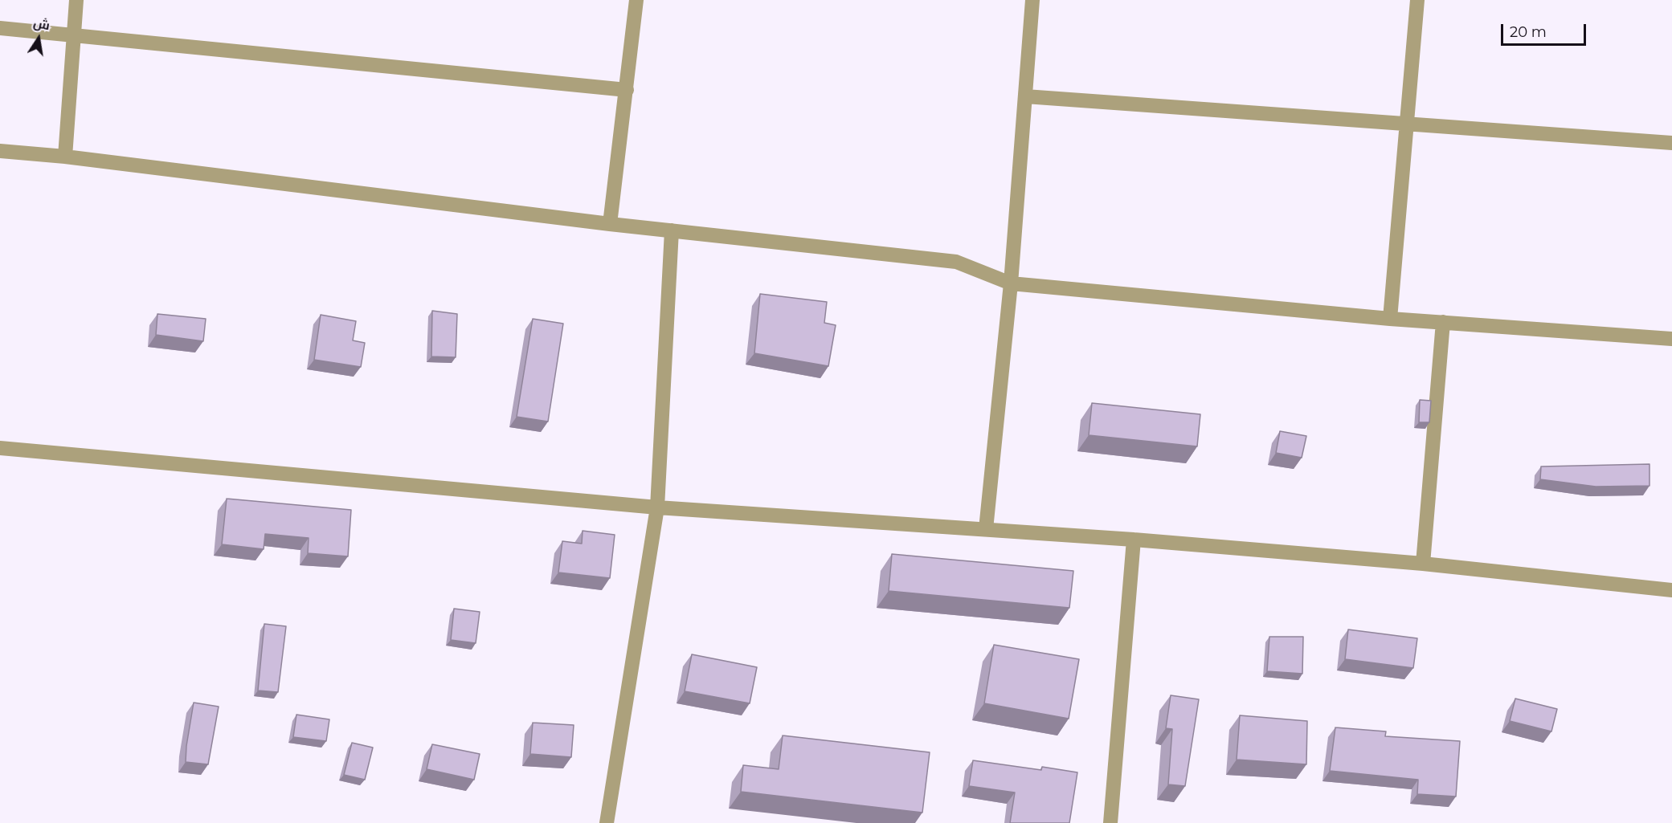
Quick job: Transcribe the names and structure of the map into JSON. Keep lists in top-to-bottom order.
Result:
{
  "scale_bar": "20 m",
  "north": "top"
}
